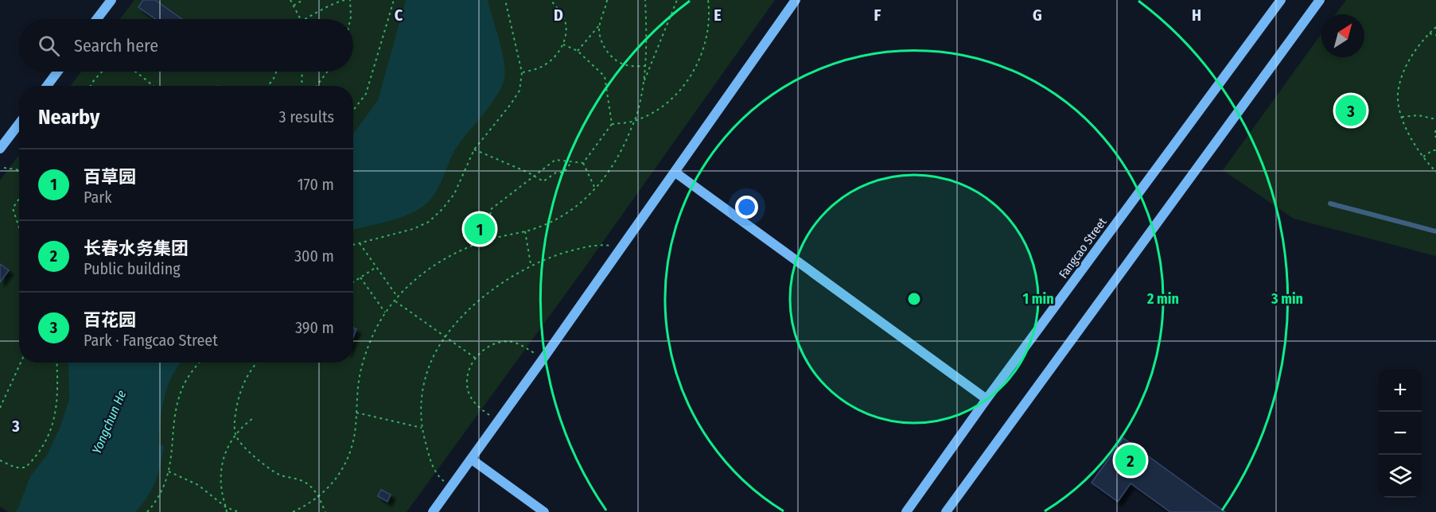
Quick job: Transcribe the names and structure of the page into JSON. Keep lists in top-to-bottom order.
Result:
{
  "streets": {
    "main road": ["Fangcao Street"]
  },
  "water": ["Yongchun He"],
  "north": "top right",
  "page": {
    "search": "Search here",
    "heading": ["Nearby", "3 results"],
    "pins": ["3", "1", "2"],
    "list": [
      {
        "mark": "1",
        "name": "百草园",
        "note": "Park",
        "value": "170 m"
      },
      {
        "mark": "2",
        "name": "长春水务集团",
        "note": "Public building",
        "value": "300 m"
      },
      {
        "mark": "3",
        "name": "百花园",
        "note": "Park · Fangcao Street",
        "value": "390 m"
      }
    ],
    "map_buttons": ["+", "−"]
  },
  "grid": {
    "columns": [
      "C",
      "D",
      "E",
      "F",
      "G",
      "H"
    ],
    "rows": ["3"]
  },
  "rings": ["1 min", "2 min", "3 min"]
}
